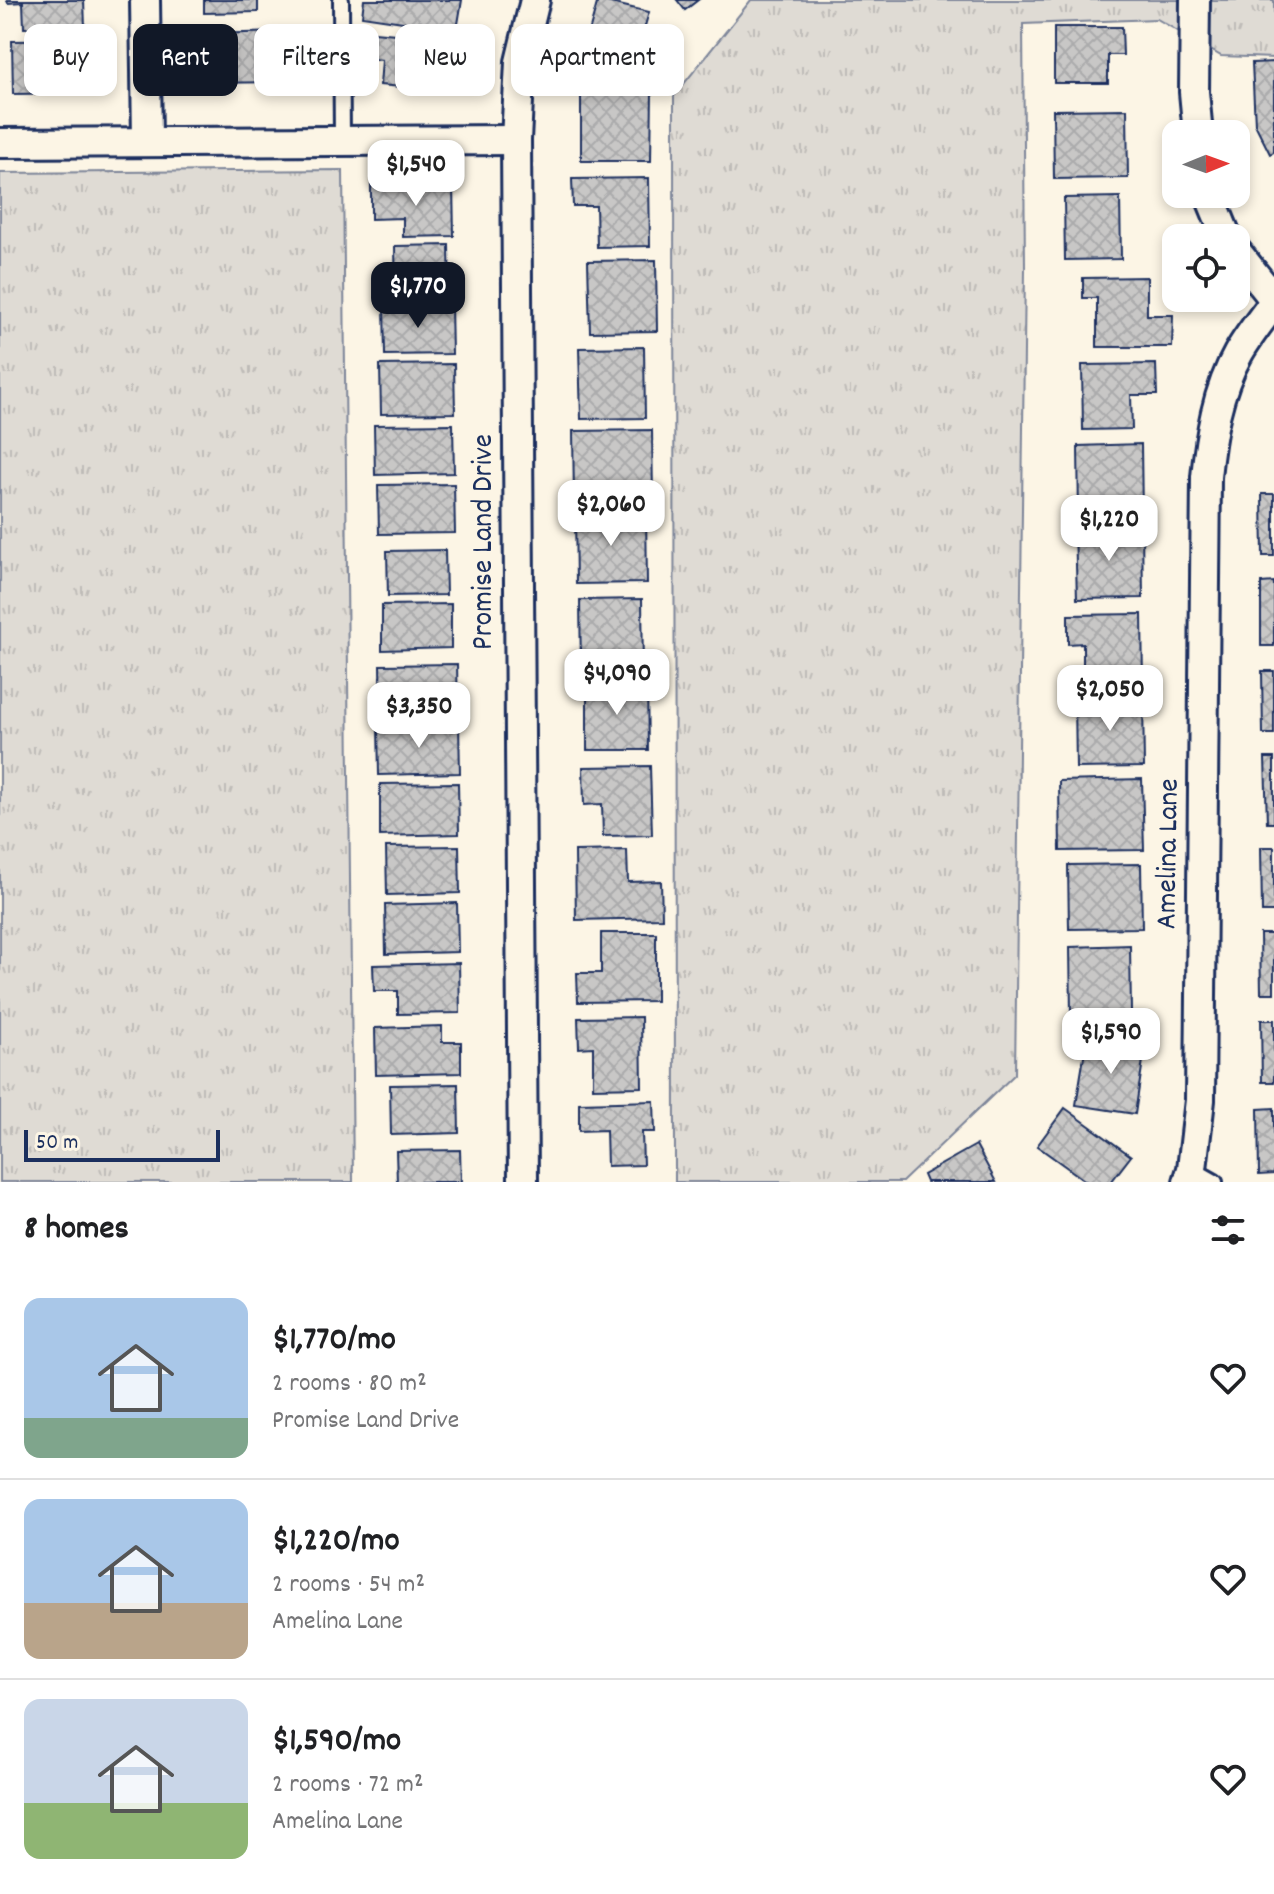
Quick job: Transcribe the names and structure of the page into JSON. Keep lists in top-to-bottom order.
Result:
{
  "streets": {
    "street": ["Promise Land Drive", "Amelina Lane"]
  },
  "scale_bar": "50 m",
  "north": "right",
  "page": {
    "chip": [
      "Buy",
      "Rent",
      "Filters",
      "New",
      "Apartment"
    ],
    "price": [
      "$1,540",
      "$1,770",
      "$2,060",
      "$1,220",
      "$4,090",
      "$2,050",
      "$3,350",
      "$1,590"
    ],
    "scale": "50 m",
    "heading": "8 homes",
    "list": [
      {
        "name": "$1,770/mo",
        "note": "2 rooms · 80 m² · Promise Land Drive"
      },
      {
        "name": "$1,220/mo",
        "note": "2 rooms · 54 m² · Amelina Lane"
      },
      {
        "name": "$1,590/mo",
        "note": "2 rooms · 72 m² · Amelina Lane"
      }
    ]
  }
}
